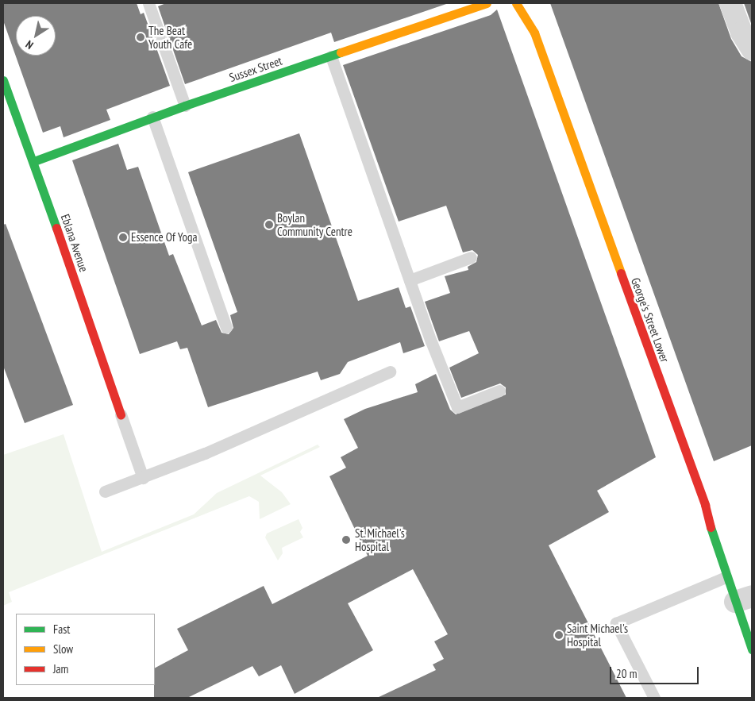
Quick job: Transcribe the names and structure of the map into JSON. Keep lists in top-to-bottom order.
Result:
{
  "streets": {
    "street": ["Sussex Street", "Eblana Avenue", "George's Street Lower"]
  },
  "crossings": [
    ["Sussex Street", "Eblana Avenue"]
  ],
  "places": [
    "The Beat Youth Cafe",
    "Boylan Community Centre",
    "Essence Of Yoga",
    "St. Michael's Hospital",
    "Saint Michael's Hospital"
  ],
  "legend": ["Fast", "Slow", "Jam"],
  "scale_bar": "20 m",
  "north": "bottom left"
}
